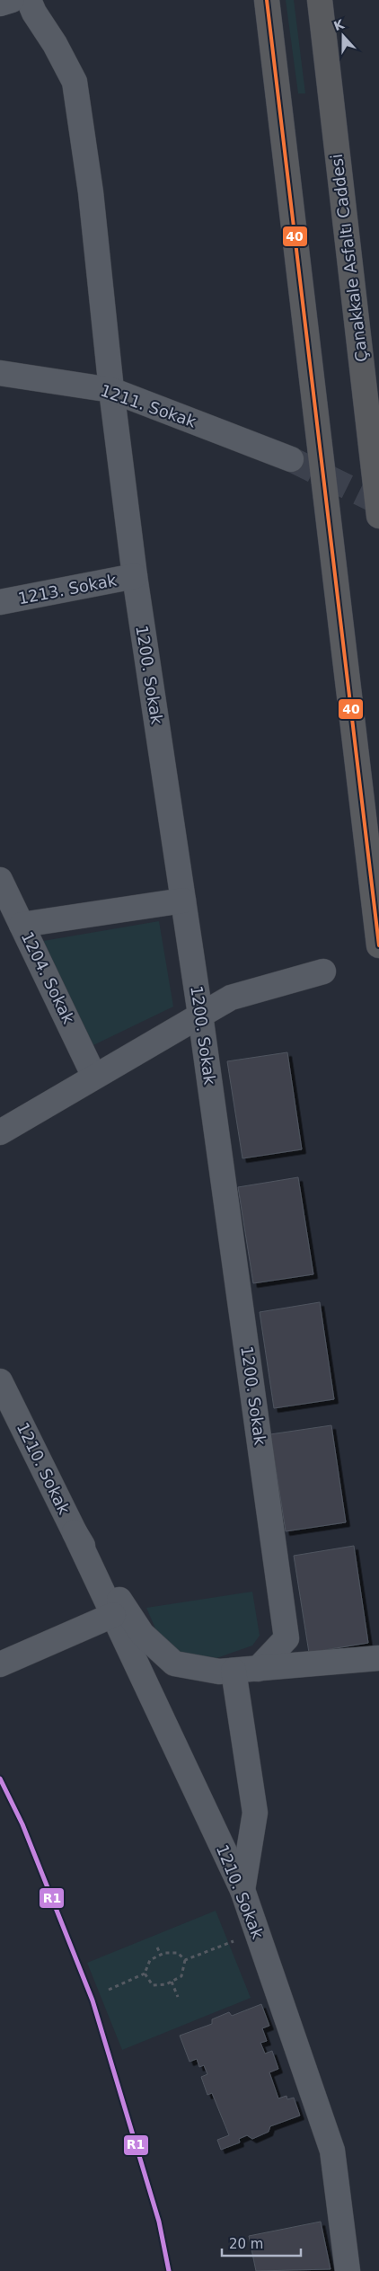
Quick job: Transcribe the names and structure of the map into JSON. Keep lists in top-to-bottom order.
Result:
{
  "streets": {
    "highway": ["Çanakkale Asfaltı Caddesi"],
    "street": [
      "1211. Sokak",
      "1213. Sokak",
      "1200. Sokak",
      "1204. Sokak",
      "1210. Sokak"
    ]
  },
  "crossings": [
    ["1211. Sokak", "1200. Sokak"],
    ["1213. Sokak", "1200. Sokak"],
    ["1200. Sokak", "1210. Sokak"]
  ],
  "lines": ["transit line 40", "transit line R1"],
  "scale_bar": "20 m",
  "north": "top"
}
